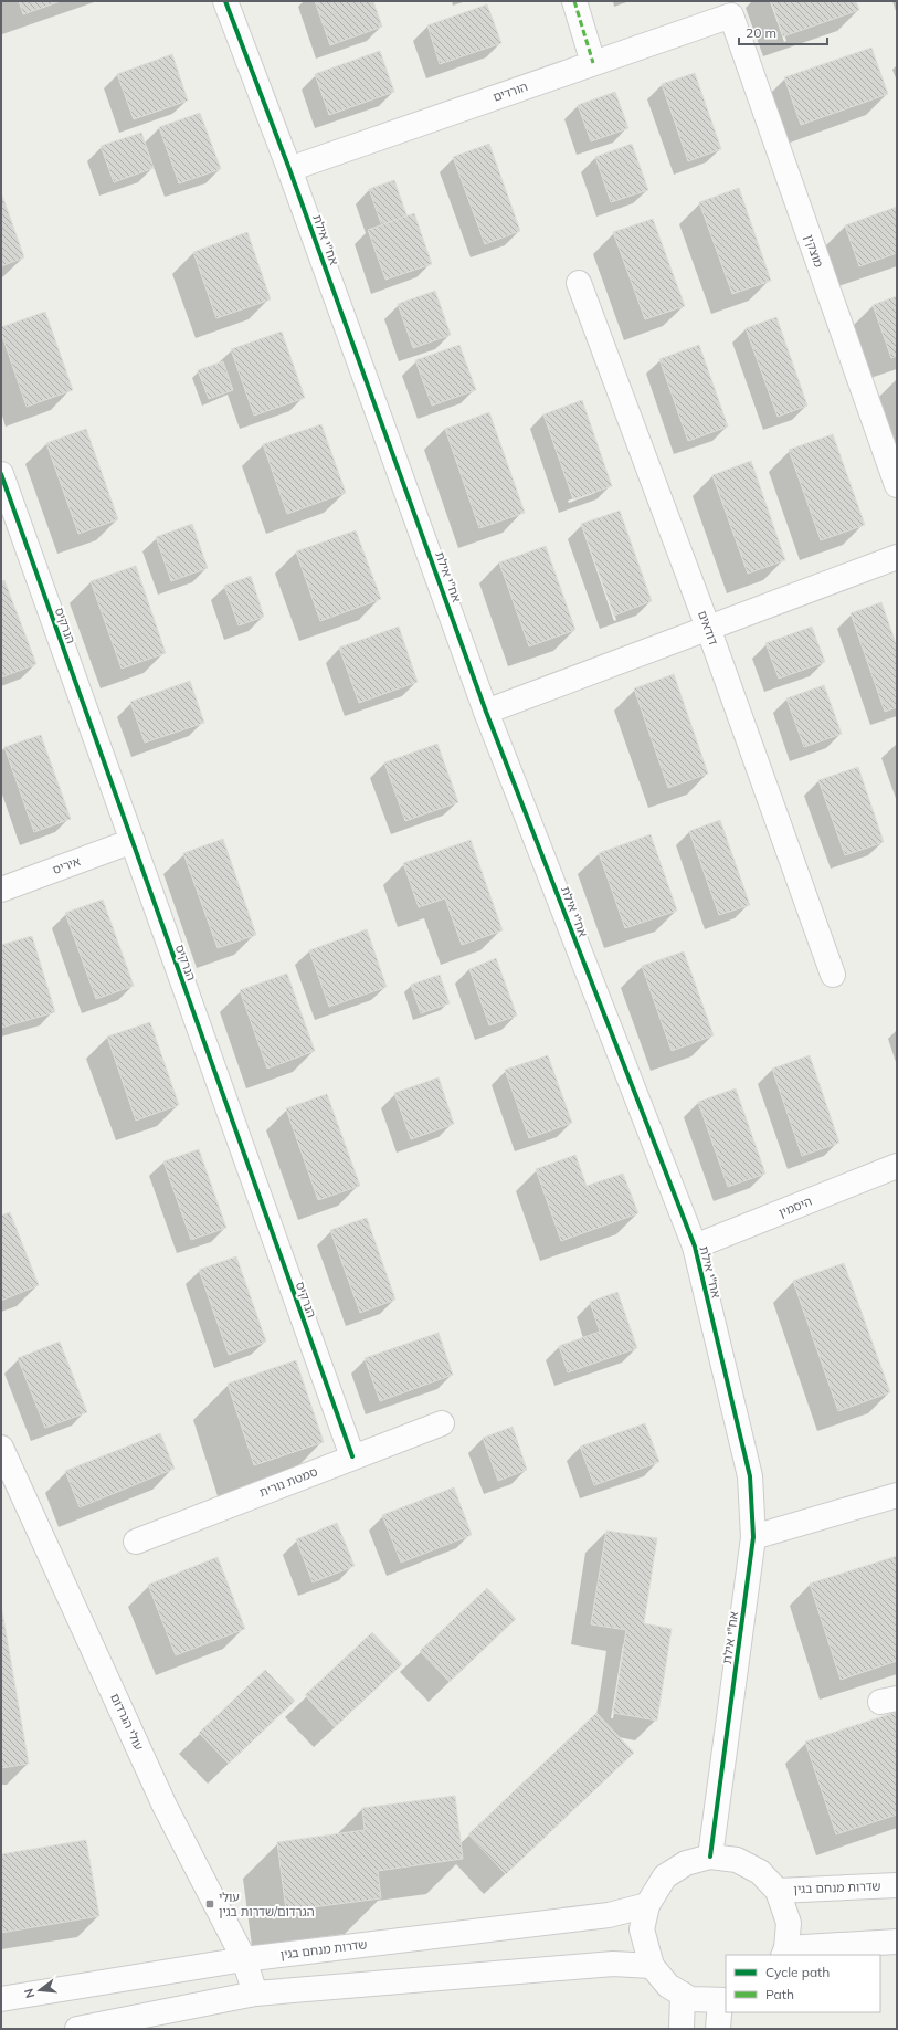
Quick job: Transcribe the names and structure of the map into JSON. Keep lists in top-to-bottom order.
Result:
{
  "streets": {
    "street": [
      "הורדים",
      "אח\"י אילת",
      "מוצקין",
      "הנרקיס",
      "דודאים",
      "איריס",
      "היסמין",
      "סמטת נורית",
      "עולי הגרדום",
      "שדרות מנחם בגין"
    ]
  },
  "crossings": [
    ["הורדים", "אח\"י אילת"],
    ["הורדים", "מוצקין"],
    ["אח\"י אילת", "היסמין"],
    ["הנרקיס", "איריס"],
    ["הנרקיס", "סמטת נורית"],
    ["עולי הגרדום", "שדרות מנחם בגין"]
  ],
  "places": {
    "transit": ["עולי הגרדום/שדרות בגין"]
  },
  "legend": ["Cycle path", "Path"],
  "scale_bar": "20 m",
  "north": "left"
}
